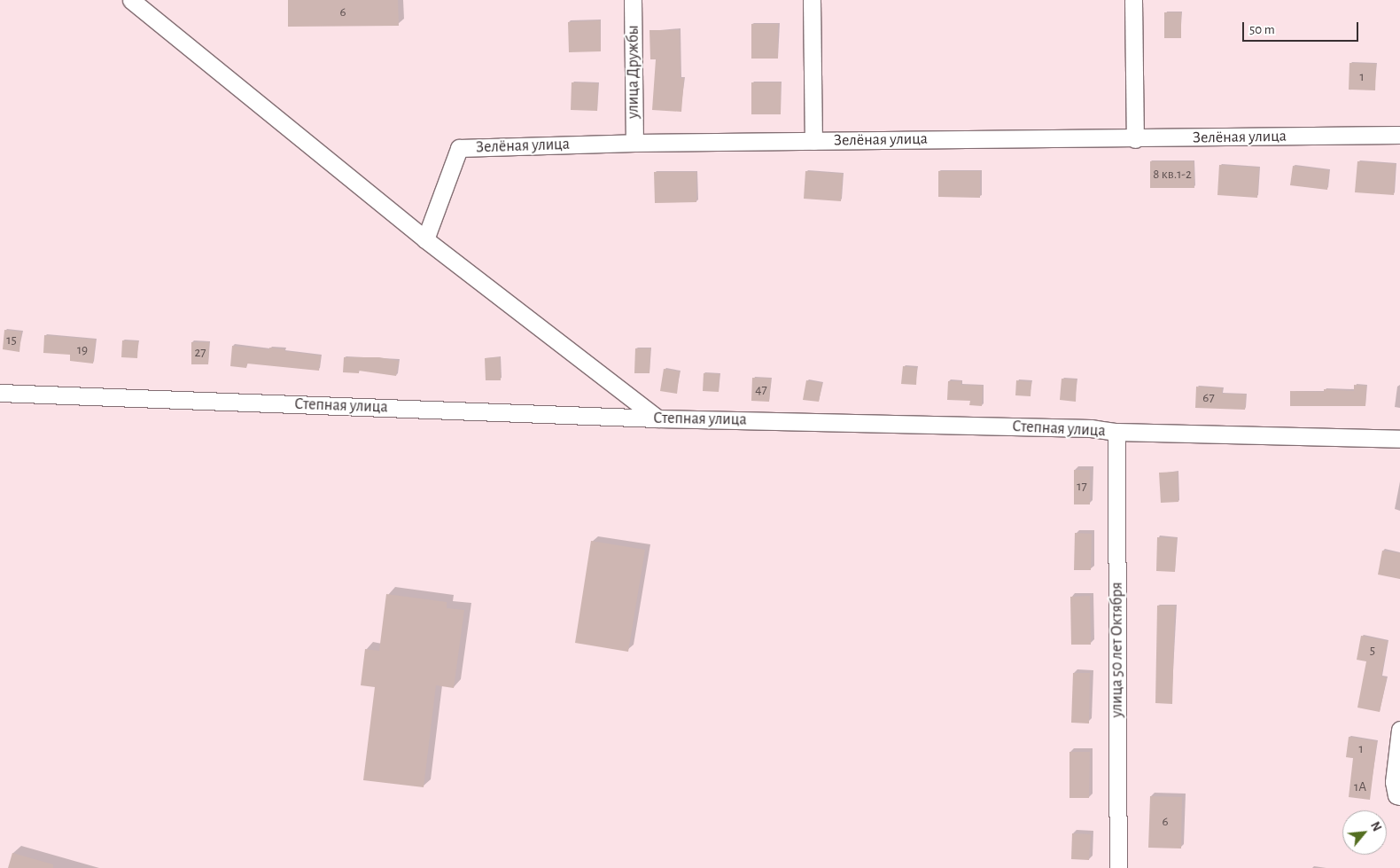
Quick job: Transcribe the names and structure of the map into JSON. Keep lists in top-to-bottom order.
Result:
{
  "streets": {
    "street": [
      "улица Дружбы",
      "Зелёная улица",
      "Степная улица",
      "улица 50 лет Октября"
    ]
  },
  "crossings": [
    ["улица Дружбы", "Зелёная улица"],
    ["Степная улица", "улица 50 лет Октября"]
  ],
  "house_numbers": [
    "6",
    "1",
    "8 кв.1-2",
    "15",
    "19",
    "27",
    "47",
    "67",
    "17",
    "5",
    "1",
    "1А",
    "6"
  ],
  "scale_bar": "50 m",
  "north": "top right"
}
